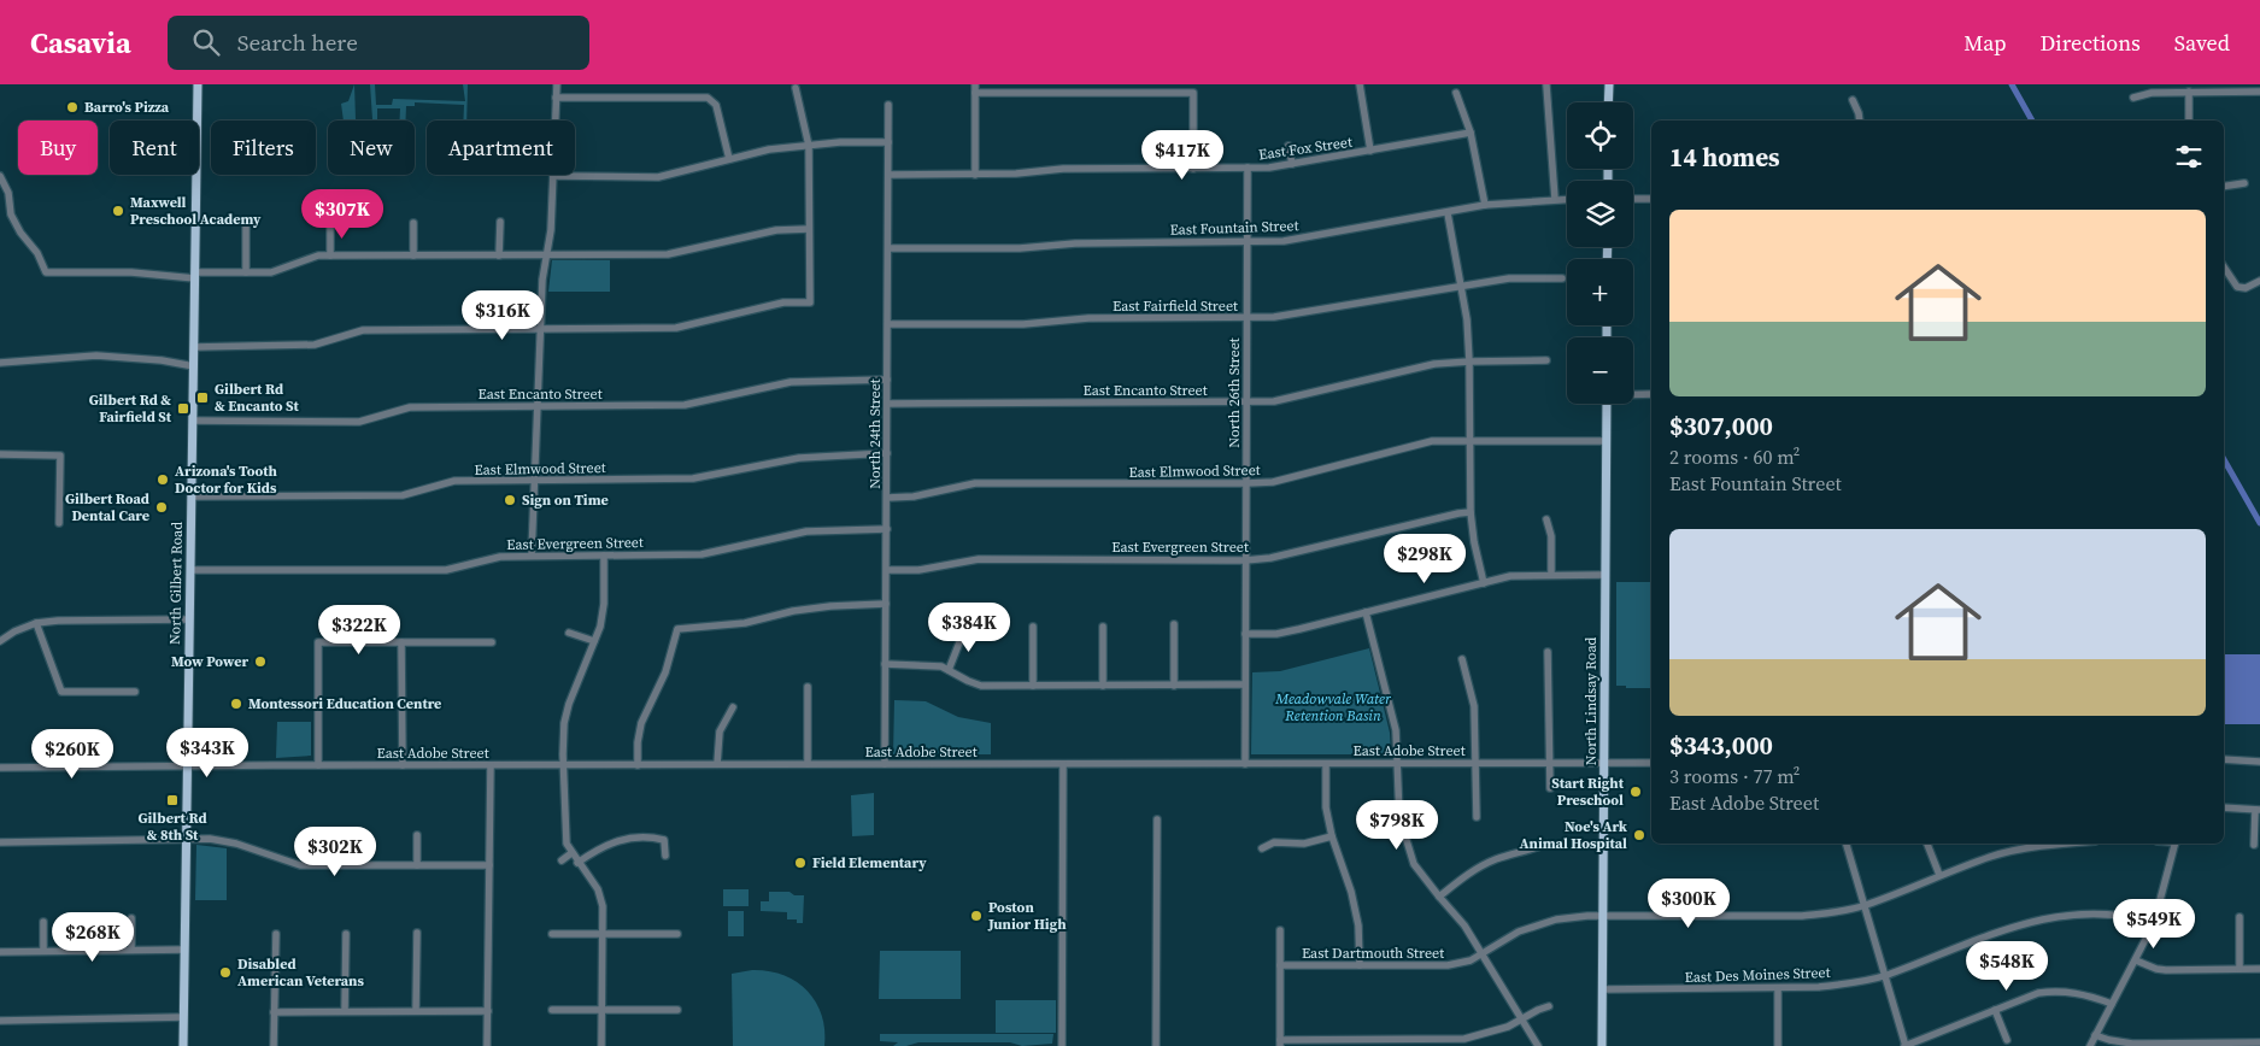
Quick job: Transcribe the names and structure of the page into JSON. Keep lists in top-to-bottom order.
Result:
{
  "streets": {
    "main road": ["North Gilbert Road", "North Lindsay Road"],
    "street": [
      "East Fox Street",
      "East Fountain Street",
      "East Fairfield Street",
      "East Encanto Street",
      "North 26th Street",
      "North 24th Street",
      "East Elmwood Street",
      "East Evergreen Street",
      "East Adobe Street",
      "East Dartmouth Street",
      "East Des Moines Street"
    ]
  },
  "crossings": [
    ["East Fox Street", "North 26th Street"],
    ["East Fox Street", "North 24th Street"],
    ["East Fountain Street", "North 26th Street"],
    ["East Fountain Street", "North 24th Street"],
    ["East Fairfield Street", "North 26th Street"],
    ["East Fairfield Street", "North 24th Street"],
    ["East Encanto Street", "North 26th Street"],
    ["East Encanto Street", "North 24th Street"],
    ["East Encanto Street", "North Gilbert Road"],
    ["North 26th Street", "East Elmwood Street"],
    ["North 26th Street", "East Evergreen Street"],
    ["North 26th Street", "East Adobe Street"],
    ["North 24th Street", "East Elmwood Street"],
    ["North 24th Street", "East Evergreen Street"],
    ["North 24th Street", "East Adobe Street"],
    ["East Elmwood Street", "North Gilbert Road"],
    ["East Elmwood Street", "North Lindsay Road"],
    ["East Evergreen Street", "North Gilbert Road"],
    ["North Gilbert Road", "East Adobe Street"],
    ["North Lindsay Road", "East Adobe Street"],
    ["North Lindsay Road", "East Dartmouth Street"],
    ["North Lindsay Road", "East Des Moines Street"]
  ],
  "parks": ["Meadowvale Water Retention Basin"],
  "places": {
    "other": [
      "Barro's Pizza",
      "Maxwell Preschool Academy",
      "Arizona's Tooth Doctor for Kids",
      "Sign on Time",
      "Gilbert Road Dental Care",
      "Mow Power",
      "Montessori Education Centre",
      "Start Right Preschool",
      "Noe's Ark Animal Hospital",
      "Field Elementary",
      "Poston Junior High",
      "Disabled American Veterans"
    ],
    "transit": ["Gilbert Rd & Encanto St", "Gilbert Rd & Fairfield St", "Gilbert Rd & 8th St"]
  },
  "page": {
    "header": "Casavia",
    "search": "Search here",
    "nav": ["Map", "Directions", "Saved"],
    "map_buttons": ["+", "−"],
    "chip": [
      "Buy",
      "Rent",
      "Filters",
      "New",
      "Apartment"
    ],
    "heading": "14 homes",
    "price": [
      "$417K",
      "$307K",
      "$316K",
      "$298K",
      "$384K",
      "$322K",
      "$343K",
      "$260K",
      "$798K",
      "$302K",
      "$300K",
      "$549K",
      "$268K",
      "$548K"
    ],
    "list": [
      {
        "name": "$307,000",
        "note": "2 rooms · 60 m² · East Fountain Street"
      },
      {
        "name": "$343,000",
        "note": "3 rooms · 77 m² · East Adobe Street"
      }
    ]
  }
}
